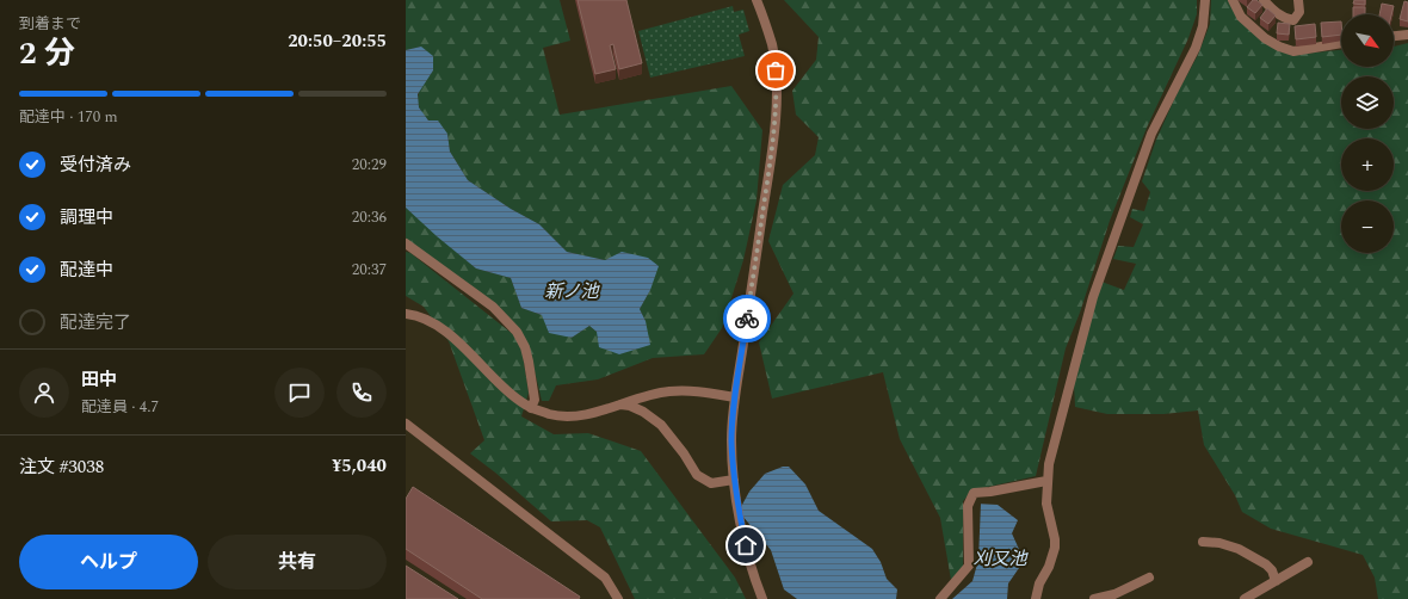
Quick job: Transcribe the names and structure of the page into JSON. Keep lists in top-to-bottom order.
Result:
{
  "water": ["新ノ池", "刈又池"],
  "north": "bottom right",
  "page": {
    "heading": ["2 分", "到着まで", "20:50–20:55"],
    "panel": [
      "田中",
      "配達員 · 4.7",
      "注文 #3038",
      "¥5,040"
    ],
    "map_buttons": ["+", "−"],
    "bar": "配達中 · 170 m",
    "list": [
      ["受付済み", "20:29"],
      ["調理中", "20:36"],
      ["配達中", "20:37"],
      "配達完了"
    ],
    "buttons": ["ヘルプ", "共有"]
  }
}
